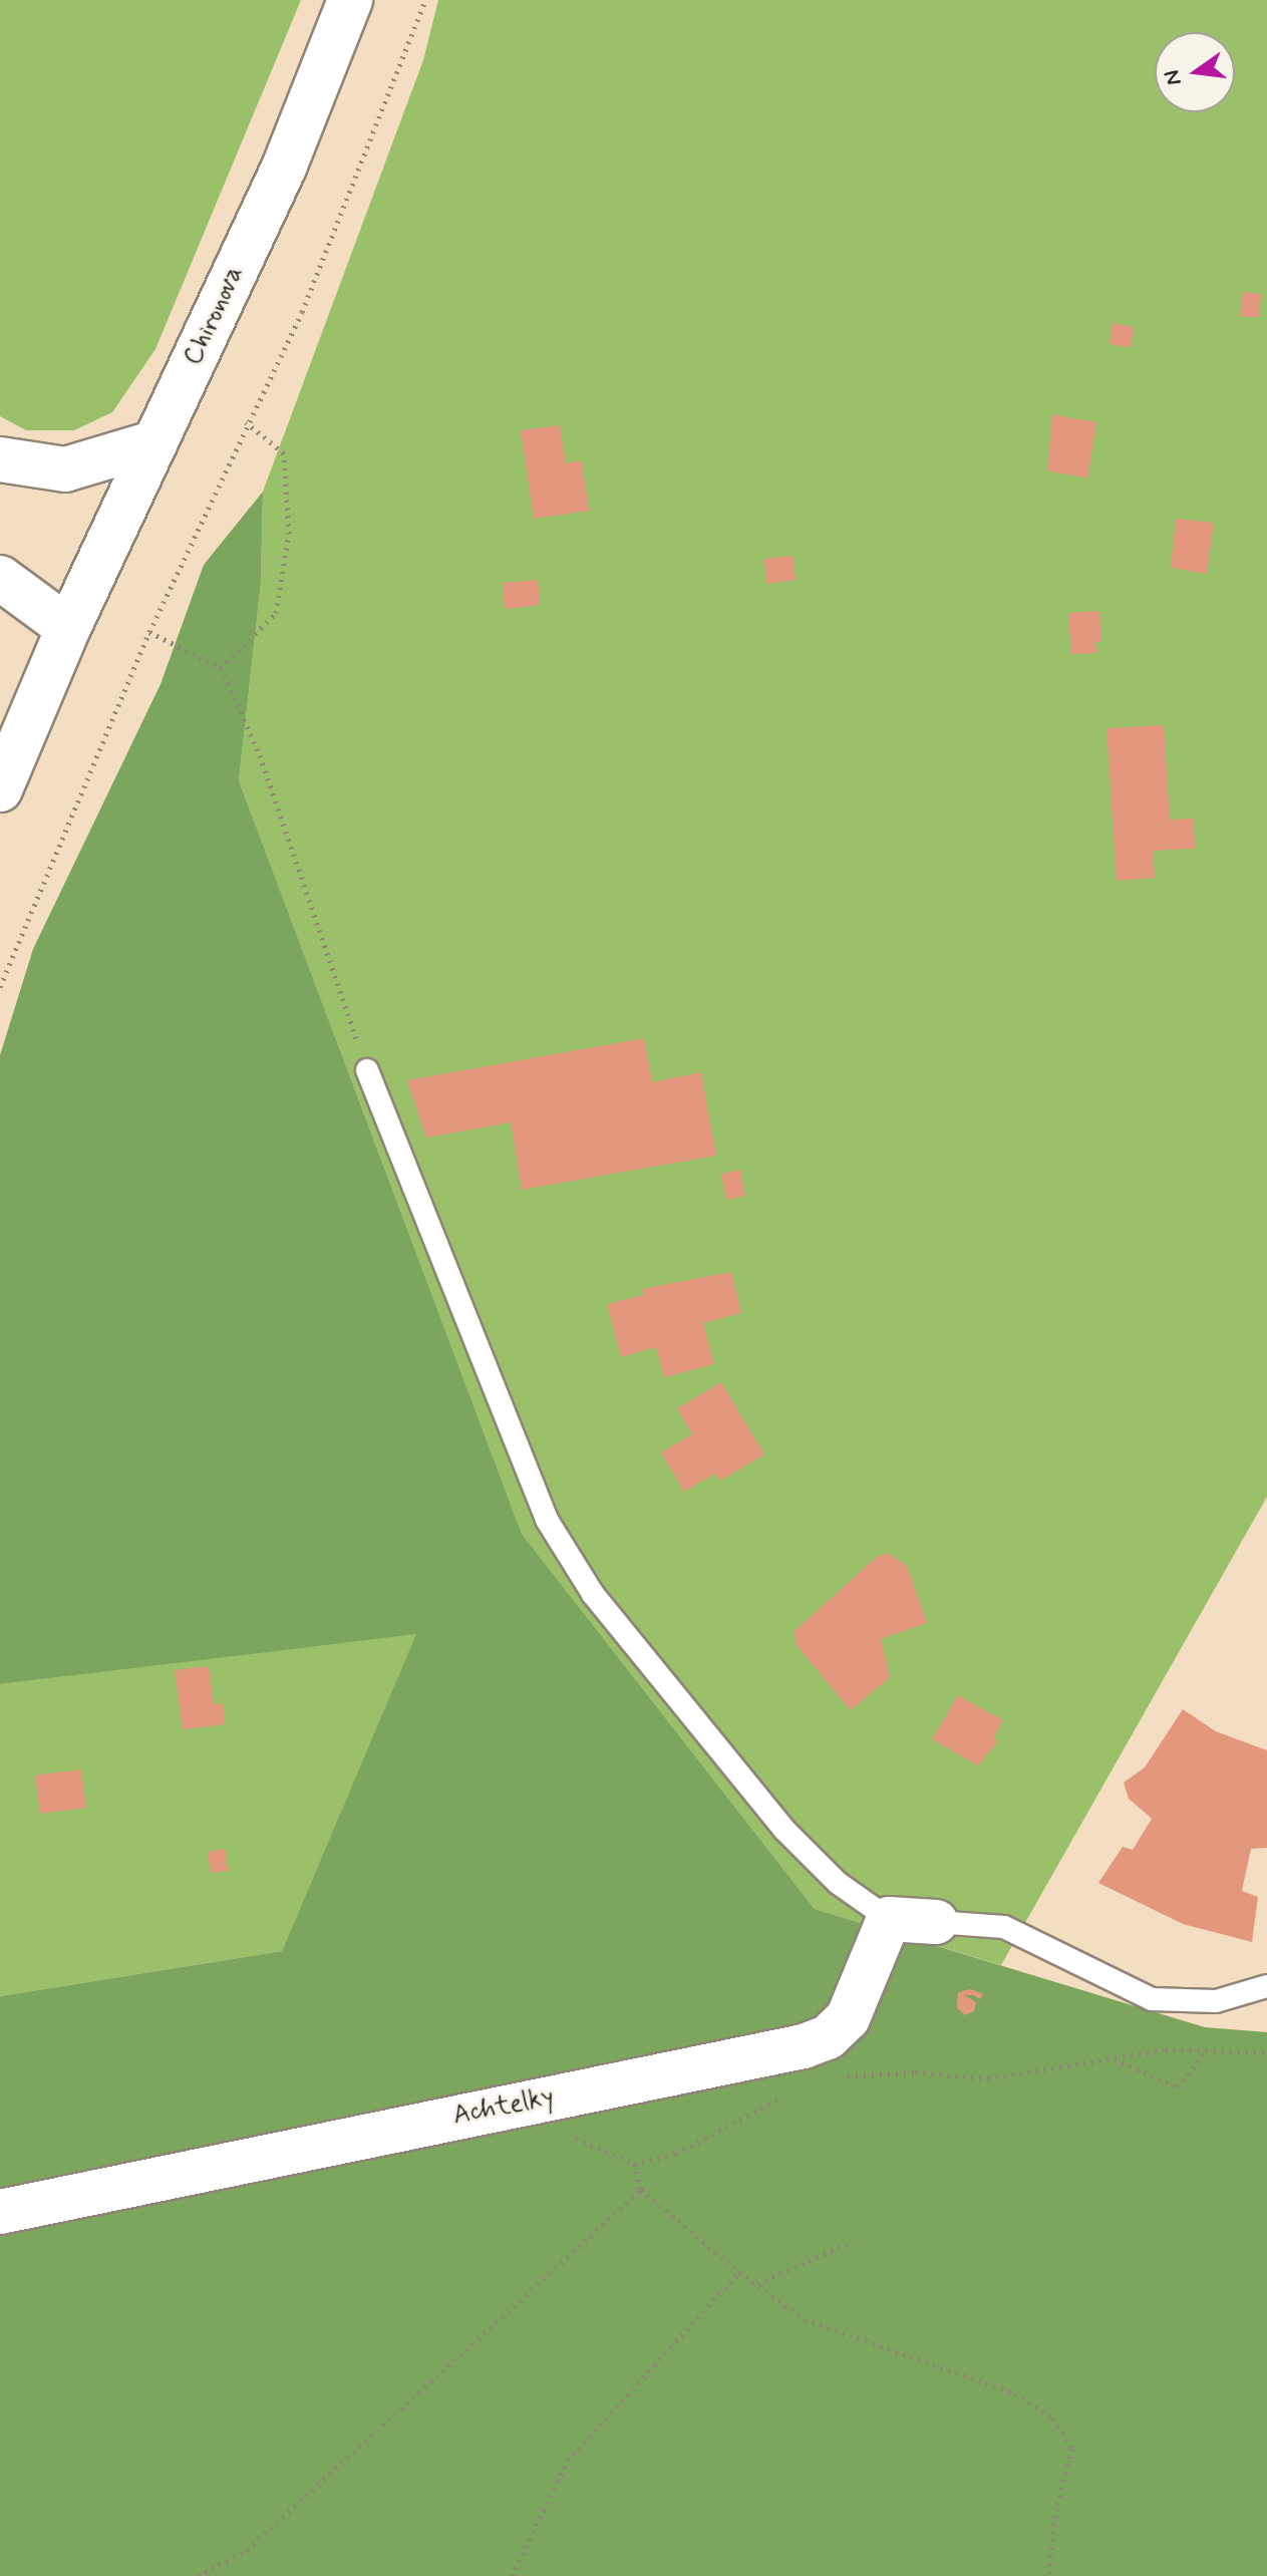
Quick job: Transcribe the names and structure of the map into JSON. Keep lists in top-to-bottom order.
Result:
{
  "streets": {
    "street": ["Chironova", "Achtelky"]
  },
  "north": "left"
}
